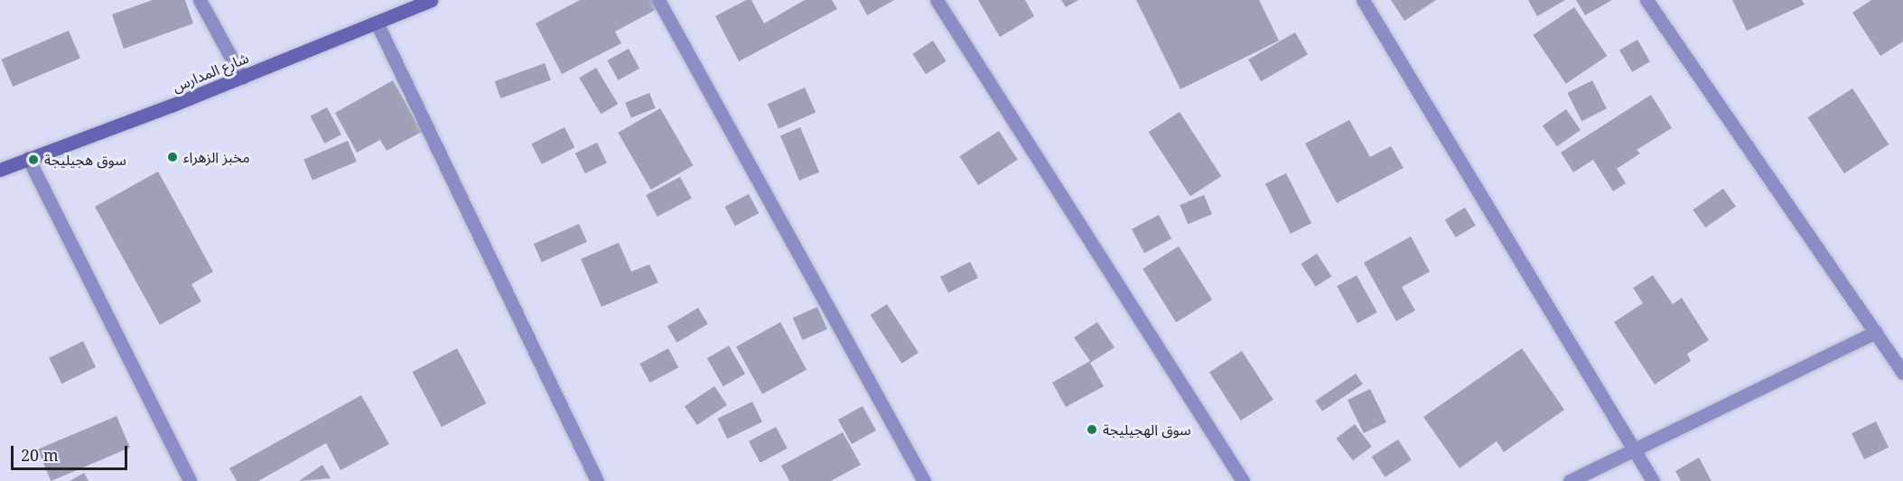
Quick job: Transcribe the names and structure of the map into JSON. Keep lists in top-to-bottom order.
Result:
{
  "streets": {
    "street": ["شارع المدارس"]
  },
  "places": ["مخبز الزهراء", "سوق هجيليجة", "سوق الهجيليجة"],
  "scale_bar": "20 m"
}
